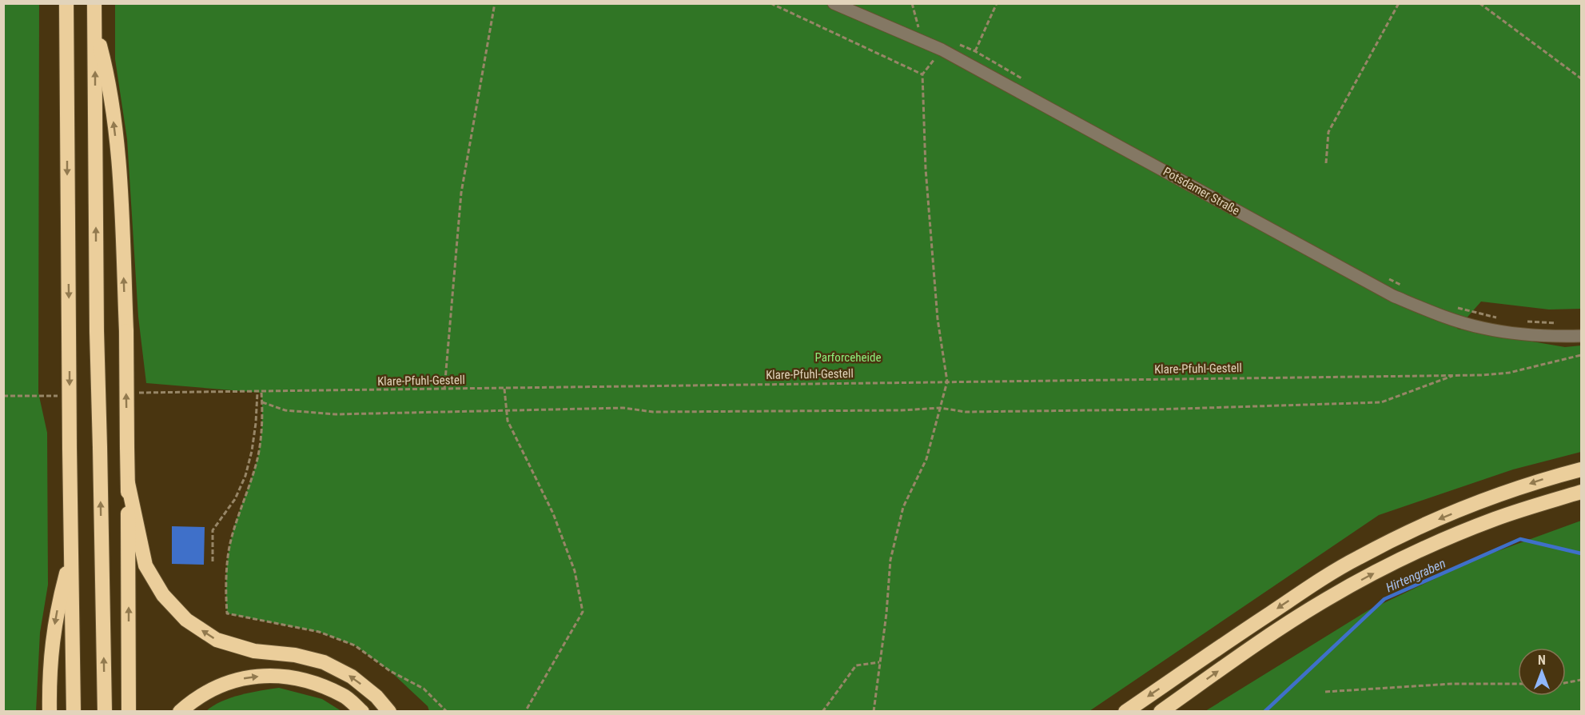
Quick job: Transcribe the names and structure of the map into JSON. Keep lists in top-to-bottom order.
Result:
{
  "streets": {
    "street": ["Potsdamer Straße"],
    "path": ["Klare-Pfuhl-Gestell"]
  },
  "water": ["Hirtengraben"],
  "parks": ["Parforceheide"],
  "north": "top"
}
